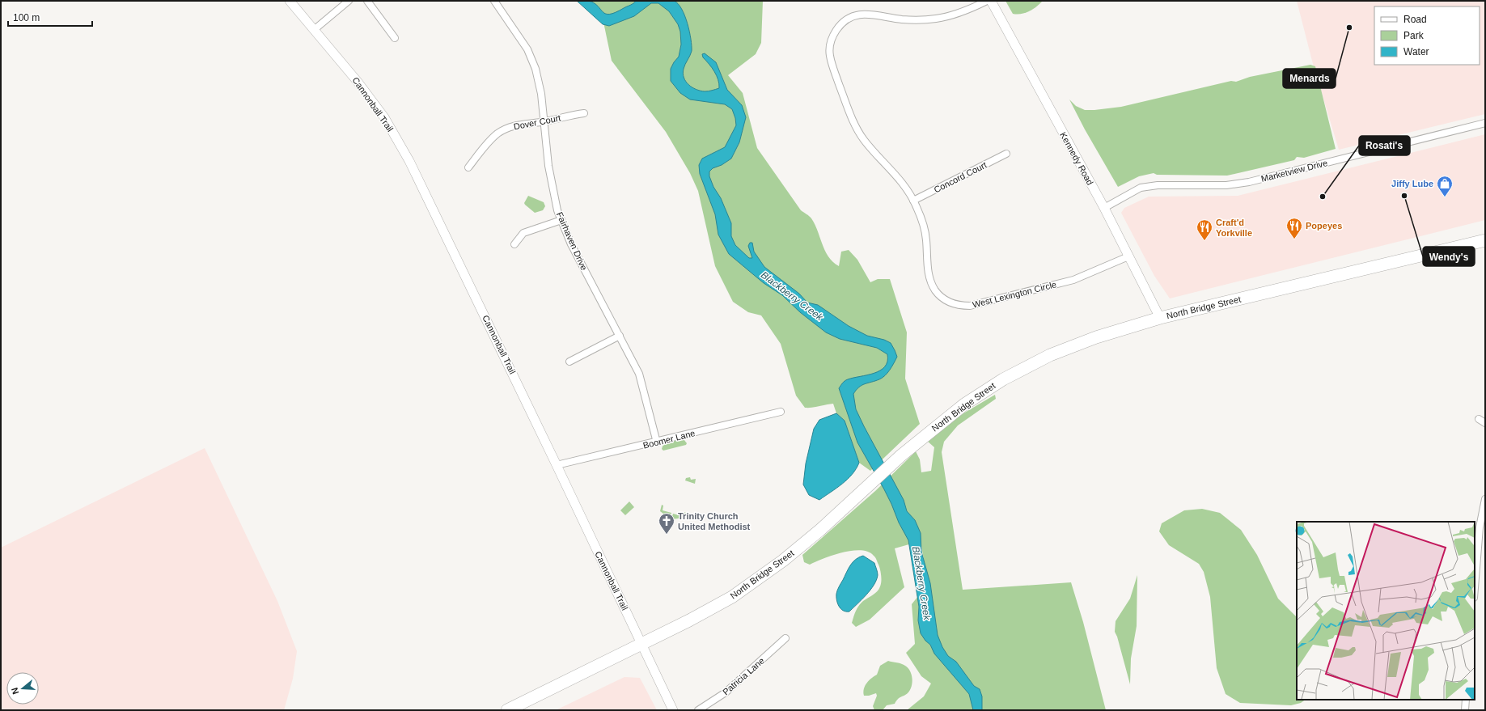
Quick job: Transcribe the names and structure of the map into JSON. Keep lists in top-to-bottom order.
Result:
{
  "streets": {
    "highway": ["North Bridge Street"],
    "street": [
      "Cannonball Trail",
      "Dover Court",
      "Kennedy Road",
      "Marketview Drive",
      "Concord Court",
      "Fairhaven Drive",
      "West Lexington Circle",
      "Boomer Lane",
      "Patricia Lane"
    ]
  },
  "crossings": [
    ["Cannonball Trail", "North Bridge Street"],
    ["Cannonball Trail", "Boomer Lane"],
    ["Dover Court", "Fairhaven Drive"],
    ["Kennedy Road", "Marketview Drive"],
    ["Kennedy Road", "West Lexington Circle"],
    ["Kennedy Road", "North Bridge Street"],
    ["Concord Court", "West Lexington Circle"],
    ["Fairhaven Drive", "Boomer Lane"]
  ],
  "water": ["Blackberry Creek"],
  "places": {
    "other": ["Menards", "Wendy's", "Rosati's"],
    "shop": ["Jiffy Lube"],
    "restaurant": ["Popeyes", "Craft'd Yorkville"],
    "church": ["Trinity Church United Methodist"]
  },
  "legend": ["Road", "Park", "Water"],
  "scale_bar": "100 m",
  "north": "left"
}
